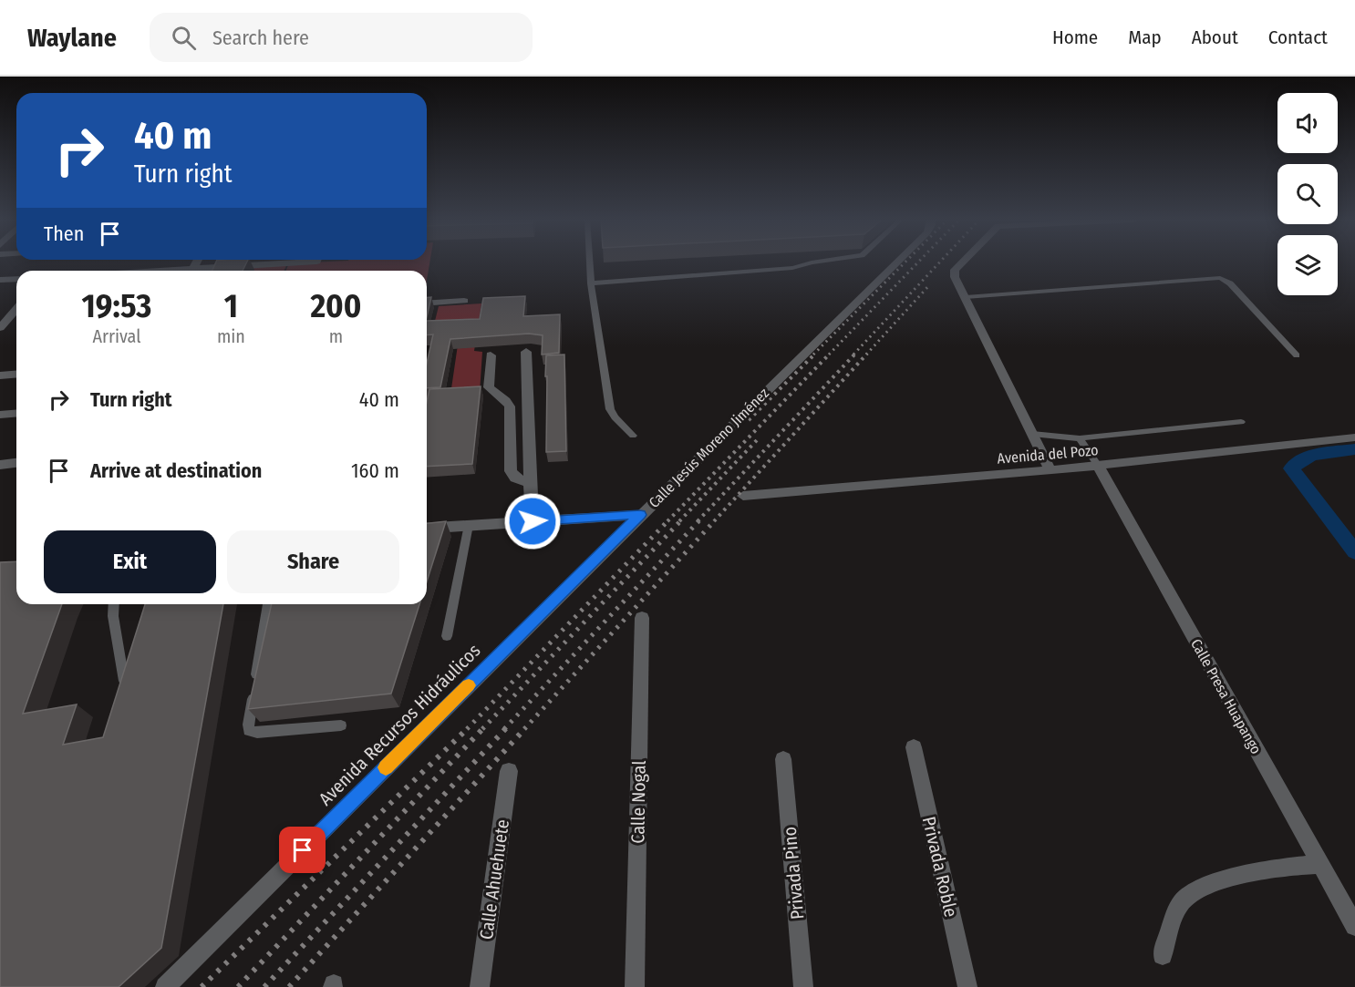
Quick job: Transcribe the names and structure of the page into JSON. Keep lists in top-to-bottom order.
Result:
{
  "streets": {
    "street": [
      "Calle Jesús Moreno Jiménez",
      "Avenida del Pozo",
      "Calle Presa Huapango",
      "Avenida Recursos Hidráulicos",
      "Calle Nogal",
      "Privada Roble",
      "Privada Pino",
      "Calle Ahuehuete"
    ]
  },
  "crossings": [
    ["Calle Jesús Moreno Jiménez", "Avenida Recursos Hidráulicos"],
    ["Avenida del Pozo", "Calle Presa Huapango"]
  ],
  "page": {
    "header": "Waylane",
    "search": "Search here",
    "nav": [
      "Home",
      "Map",
      "About",
      "Contact"
    ],
    "turn": ["40 m", "Turn right"],
    "then": "Then",
    "eta": [
      "19:53",
      "Arrival",
      "1",
      "min",
      "200",
      "m"
    ],
    "list": [
      {
        "name": "Turn right",
        "value": "40 m"
      },
      {
        "name": "Arrive at destination",
        "value": "160 m"
      }
    ],
    "buttons": ["Exit", "Share"]
  }
}
